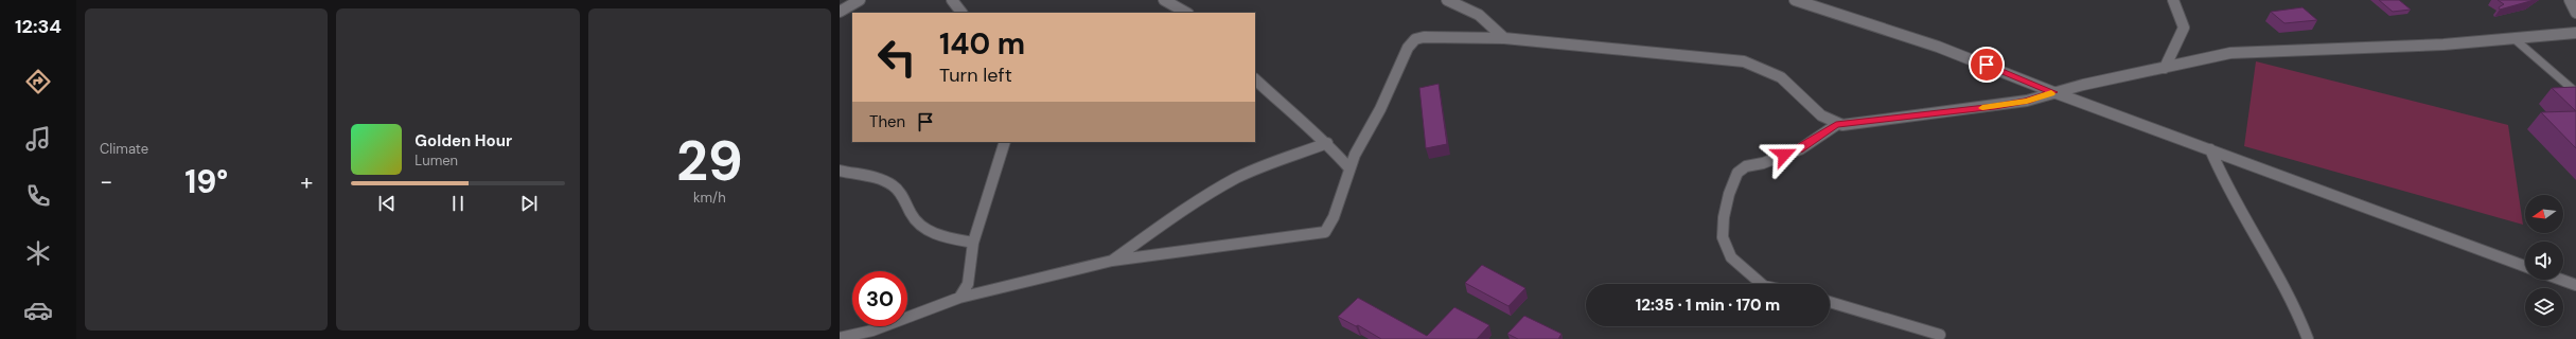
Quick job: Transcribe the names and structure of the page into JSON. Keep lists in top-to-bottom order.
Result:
{
  "north": "left",
  "page": {
    "tabs": "12:34",
    "tile": [
      "Climate",
      ["29", "km/h"]
    ],
    "turn": ["140 m", "Turn left"],
    "then": "Then",
    "song": ["Golden Hour", "Lumen"],
    "heat": ["−", "19°", "+"],
    "limit": "30",
    "trip": "12:35 · 1 min · 170 m"
  }
}
